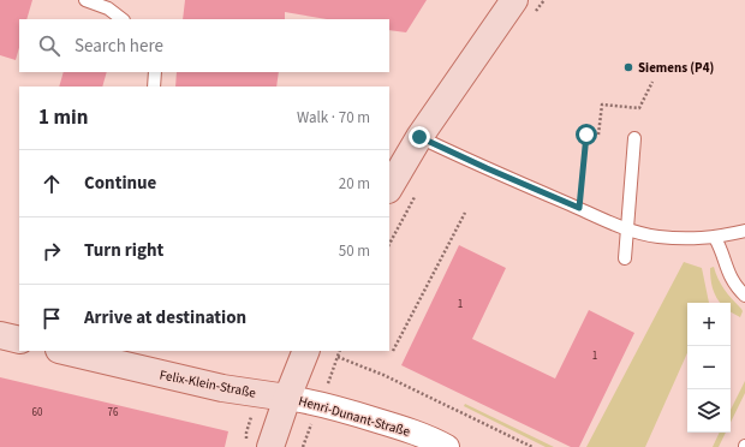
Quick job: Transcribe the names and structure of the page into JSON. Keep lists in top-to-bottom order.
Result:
{
  "streets": {
    "street": ["Felix-Klein-Straße", "Henri-Dunant-Straße"]
  },
  "crossings": [
    ["Felix-Klein-Straße", "Henri-Dunant-Straße"]
  ],
  "places": ["Siemens (P4)"],
  "house_numbers": [
    "1",
    "1",
    "60",
    "76"
  ],
  "page": {
    "search": "Search here",
    "heading": ["1 min", "Walk · 70 m"],
    "list": [
      ["Continue", "20 m"],
      ["Turn right", "50 m"],
      "Arrive at destination"
    ],
    "map_buttons": ["+", "−"]
  }
}
